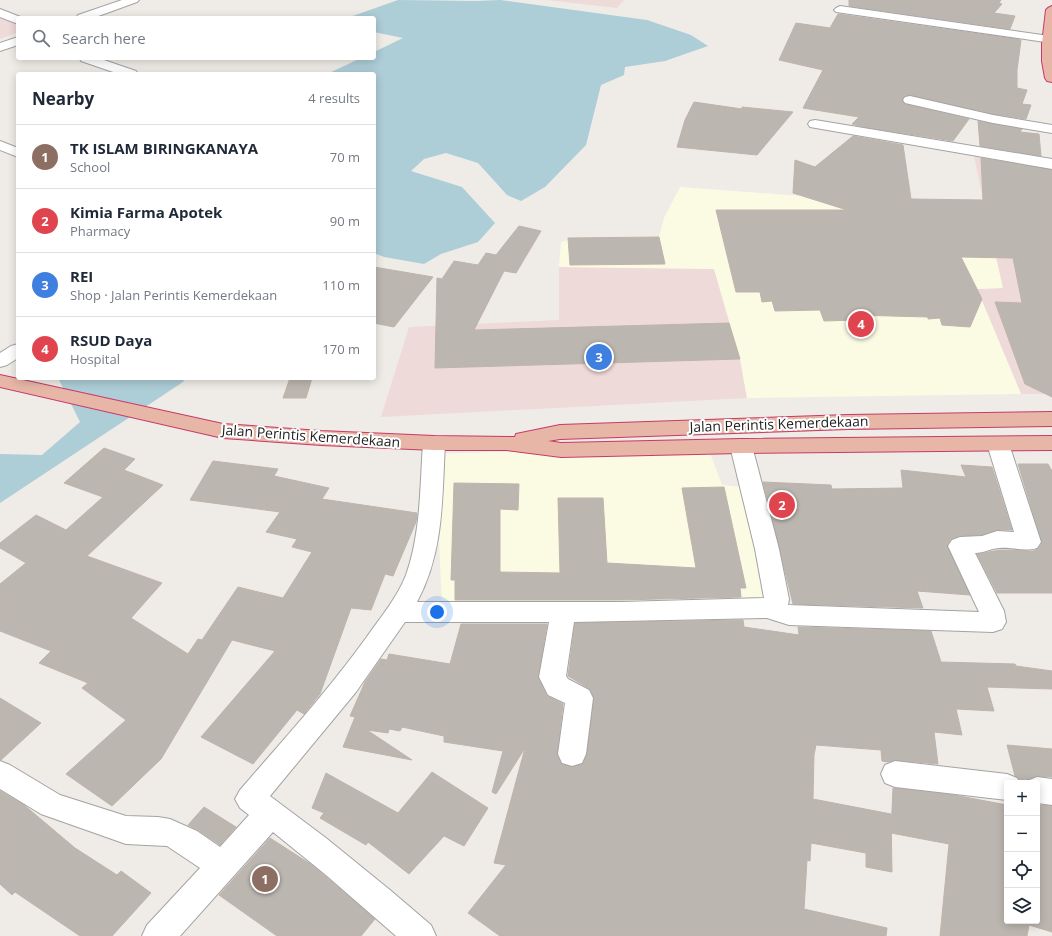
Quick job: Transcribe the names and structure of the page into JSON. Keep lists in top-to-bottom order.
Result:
{
  "streets": {
    "highway": ["Jalan Perintis Kemerdekaan"]
  },
  "page": {
    "search": "Search here",
    "heading": ["Nearby", "4 results"],
    "list": [
      {
        "mark": "1",
        "name": "TK ISLAM BIRINGKANAYA",
        "note": "School",
        "value": "70 m"
      },
      {
        "mark": "2",
        "name": "Kimia Farma Apotek",
        "note": "Pharmacy",
        "value": "90 m"
      },
      {
        "mark": "3",
        "name": "REI",
        "note": "Shop · Jalan Perintis Kemerdekaan",
        "value": "110 m"
      },
      {
        "mark": "4",
        "name": "RSUD Daya",
        "note": "Hospital",
        "value": "170 m"
      }
    ],
    "pins": [
      "4",
      "3",
      "2",
      "1"
    ],
    "map_buttons": ["+", "−"]
  }
}
